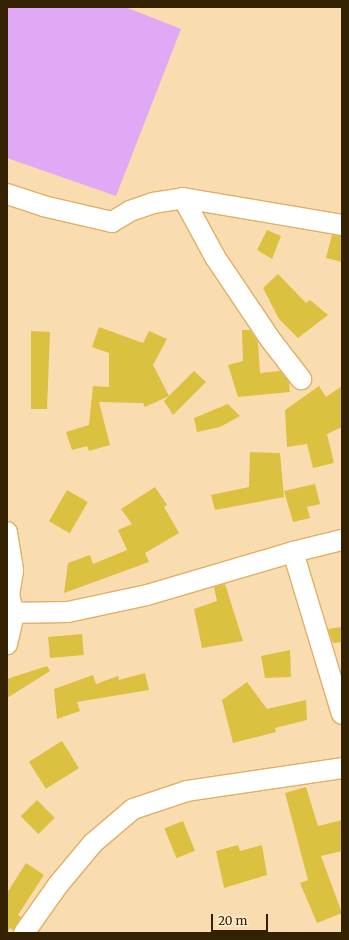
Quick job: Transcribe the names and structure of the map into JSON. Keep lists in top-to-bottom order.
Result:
{
  "scale_bar": "20 m"
}
